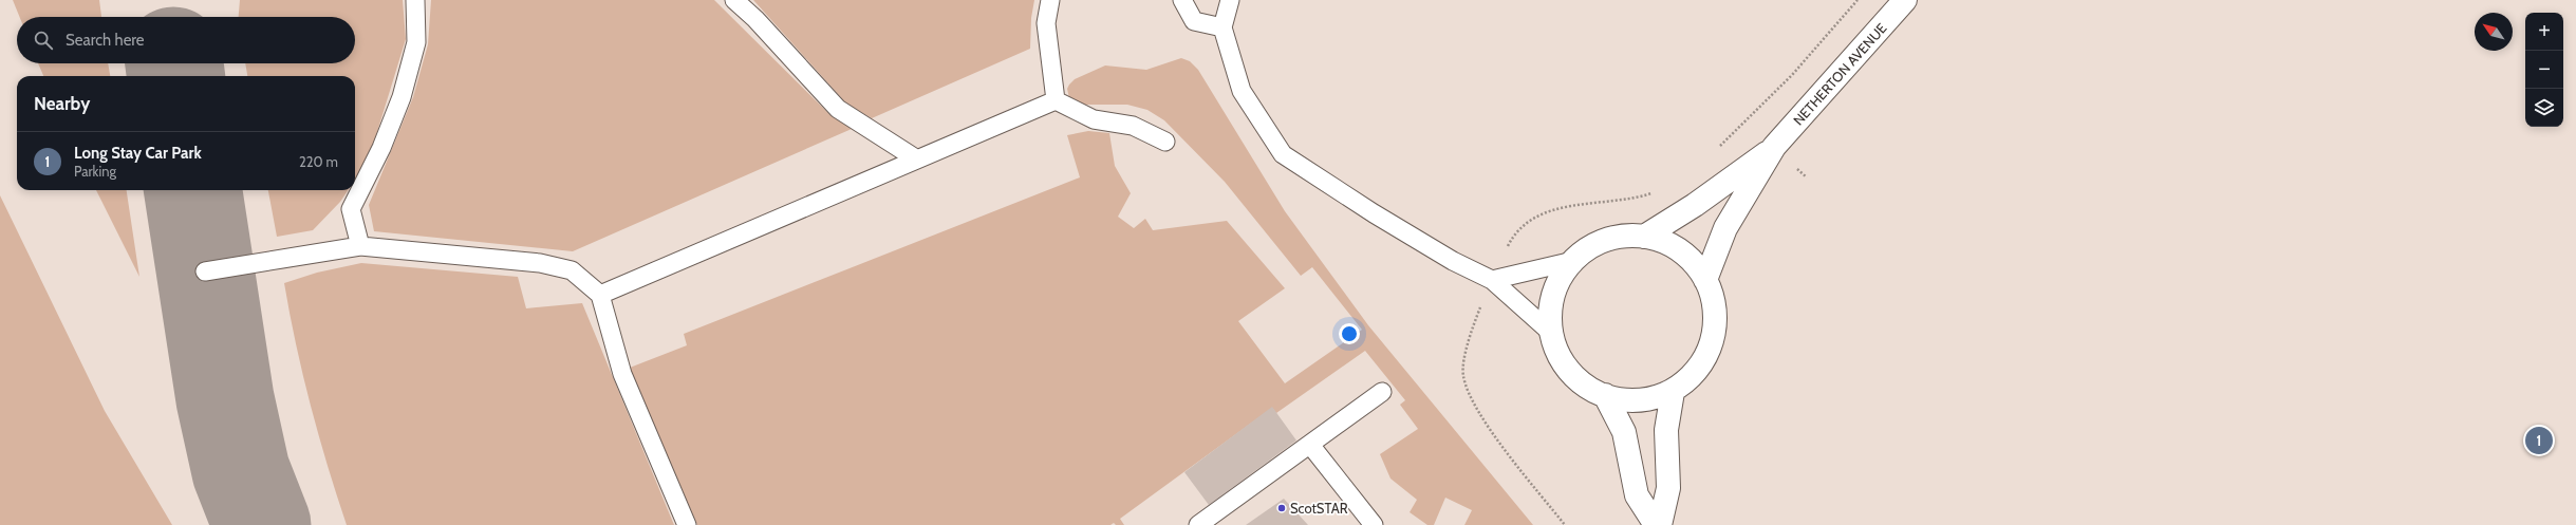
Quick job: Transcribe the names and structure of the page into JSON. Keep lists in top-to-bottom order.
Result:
{
  "streets": {
    "street": ["NETHERTON AVENUE"]
  },
  "places": ["ScotSTAR"],
  "north": "top left",
  "page": {
    "map_buttons": ["+", "−"],
    "search": "Search here",
    "heading": "Nearby",
    "list": [
      {
        "mark": "1",
        "name": "Long Stay Car Park",
        "note": "Parking",
        "value": "220 m"
      }
    ],
    "pins": "1"
  }
}
